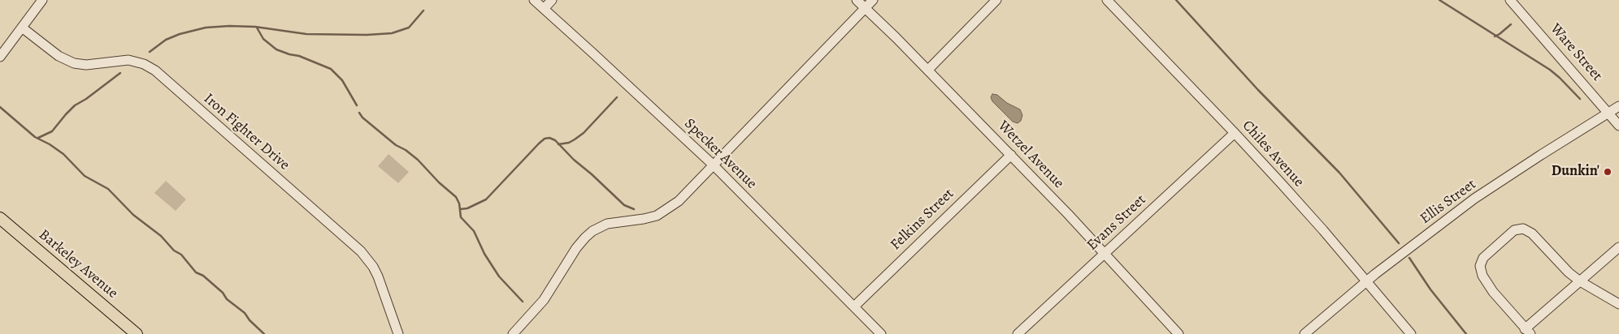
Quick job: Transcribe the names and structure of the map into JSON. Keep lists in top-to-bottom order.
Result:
{
  "streets": {
    "main road": ["Barkeley Avenue"],
    "street": [
      "Ware Street",
      "Iron Fighter Drive",
      "Specker Avenue",
      "Chiles Avenue",
      "Wetzel Avenue",
      "Ellis Street",
      "Felkins Street",
      "Evans Street"
    ]
  },
  "crossings": [
    ["Ware Street", "Ellis Street"],
    ["Specker Avenue", "Felkins Street"],
    ["Chiles Avenue", "Ellis Street"],
    ["Chiles Avenue", "Evans Street"],
    ["Wetzel Avenue", "Felkins Street"],
    ["Wetzel Avenue", "Evans Street"]
  ],
  "places": ["Dunkin'"]
}
